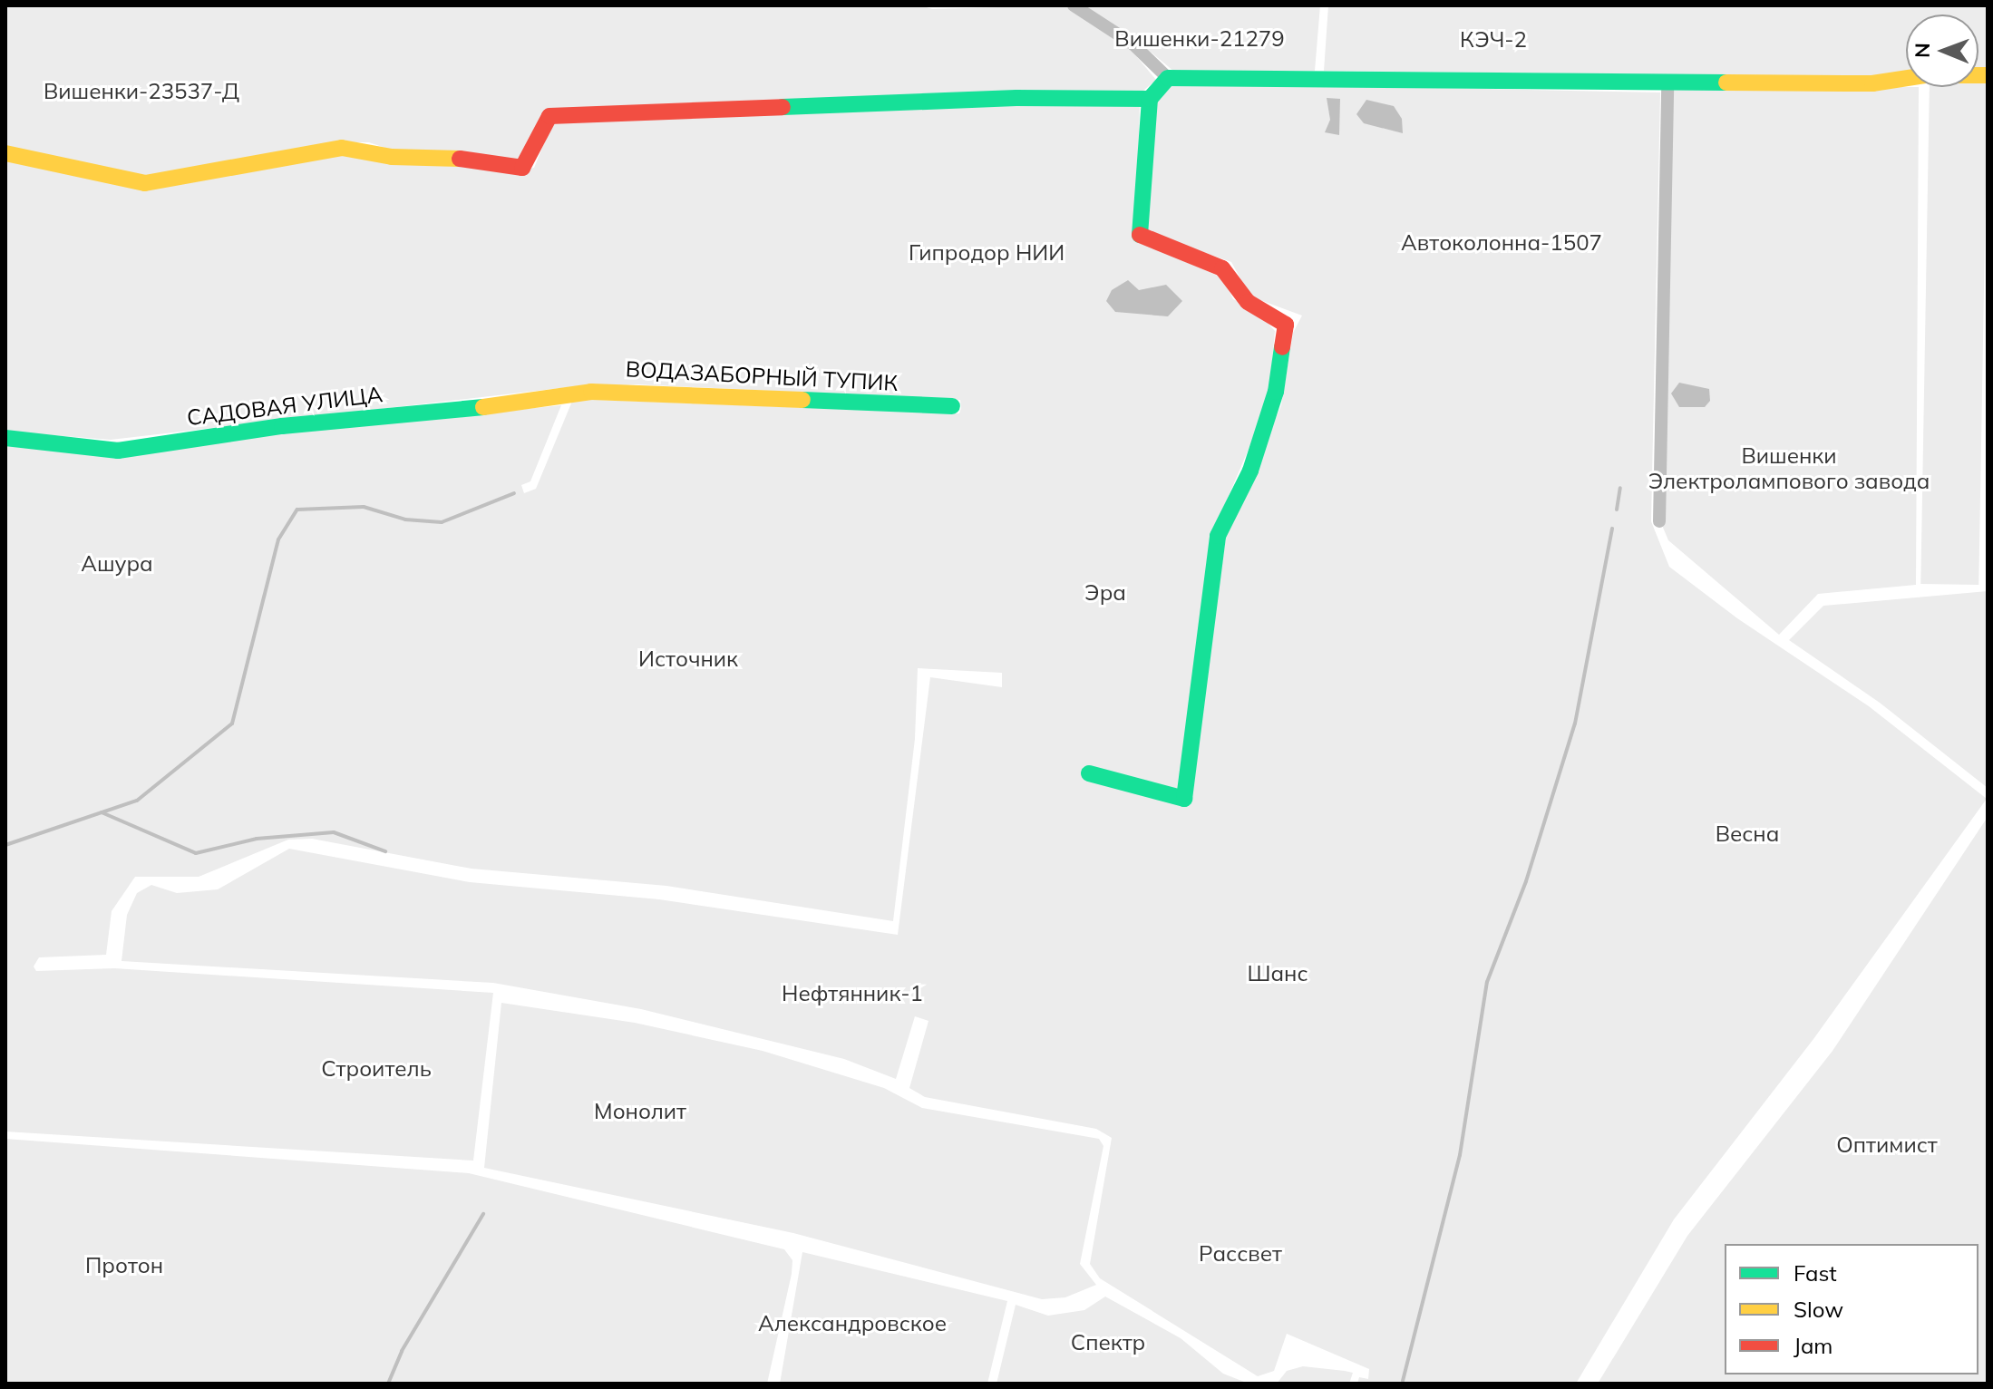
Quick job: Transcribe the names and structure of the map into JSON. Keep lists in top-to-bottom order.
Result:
{
  "streets": {
    "street": ["ВОДАЗАБОРНЫЙ ТУПИК", "САДОВАЯ УЛИЦА"]
  },
  "crossings": [
    ["ВОДАЗАБОРНЫЙ ТУПИК", "САДОВАЯ УЛИЦА"]
  ],
  "parks": [
    "Вишенки-21279",
    "КЭЧ-2",
    "Вишенки-23537-Д",
    "Автоколонна-1507",
    "Гипродор НИИ",
    "Вишенки Электролампового завода",
    "Ашура",
    "Эра",
    "Источник",
    "Весна",
    "Шанс",
    "Нефтянник-1",
    "Строитель",
    "Монолит",
    "Оптимист",
    "Рассвет",
    "Протон",
    "Александровское",
    "Спектр"
  ],
  "legend": ["Fast", "Slow", "Jam"],
  "north": "left"
}
